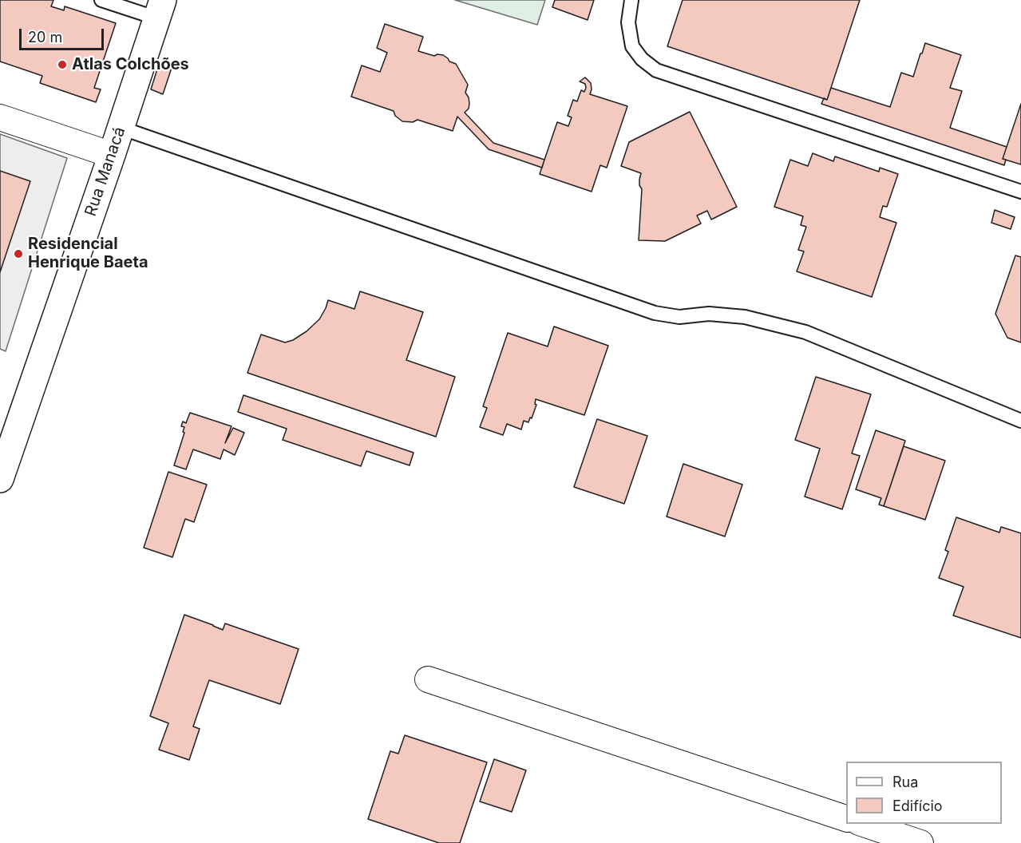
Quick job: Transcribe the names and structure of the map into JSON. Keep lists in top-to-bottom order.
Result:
{
  "streets": {
    "street": ["Rua Manacá"]
  },
  "places": ["Atlas Colchões", "Residencial Henrique Baeta"],
  "legend": ["Rua", "Edifício"],
  "scale_bar": "20 m"
}
